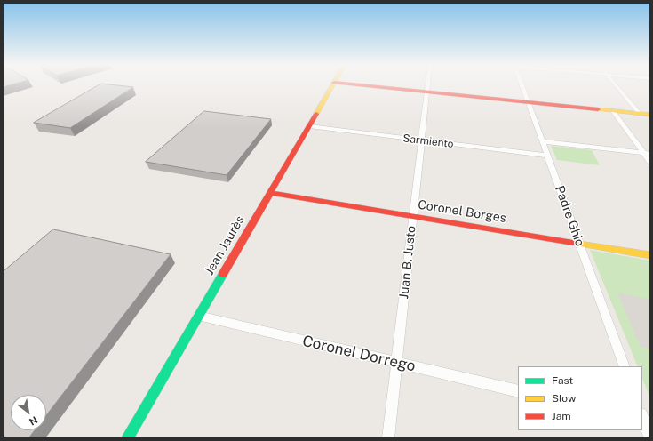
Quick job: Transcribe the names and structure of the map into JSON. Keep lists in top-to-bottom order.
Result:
{
  "streets": {
    "street": [
      "Sarmiento",
      "Coronel Borges",
      "Padre Ghio",
      "Jean Jaurès",
      "Juan B. Justo",
      "Coronel Dorrego"
    ]
  },
  "crossings": [
    ["Sarmiento", "Padre Ghio"],
    ["Sarmiento", "Jean Jaurès"],
    ["Sarmiento", "Juan B. Justo"],
    ["Coronel Borges", "Padre Ghio"],
    ["Coronel Borges", "Jean Jaurès"],
    ["Coronel Borges", "Juan B. Justo"],
    ["Jean Jaurès", "Coronel Dorrego"],
    ["Juan B. Justo", "Coronel Dorrego"]
  ],
  "legend": ["Fast", "Slow", "Jam"],
  "north": "bottom right"
}
